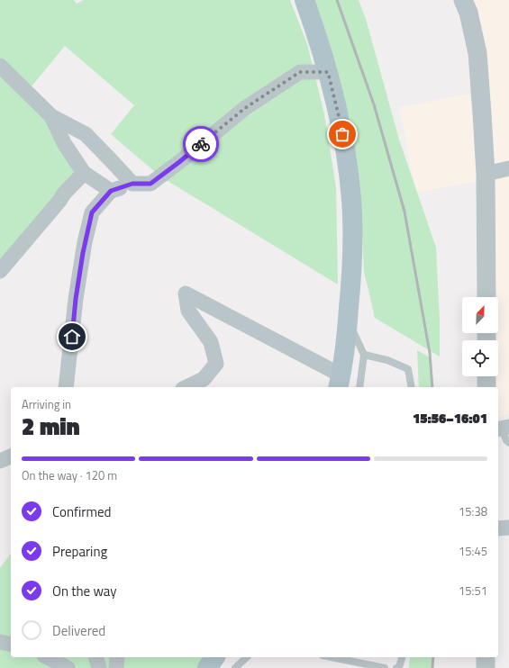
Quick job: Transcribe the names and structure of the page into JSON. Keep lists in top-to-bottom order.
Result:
{
  "north": "top right",
  "page": {
    "heading": ["2 min", "Arriving in", "15:56–16:01"],
    "bar": "On the way · 120 m",
    "list": [
      ["Confirmed", "15:38"],
      ["Preparing", "15:45"],
      ["On the way", "15:51"],
      "Delivered"
    ]
  }
}
